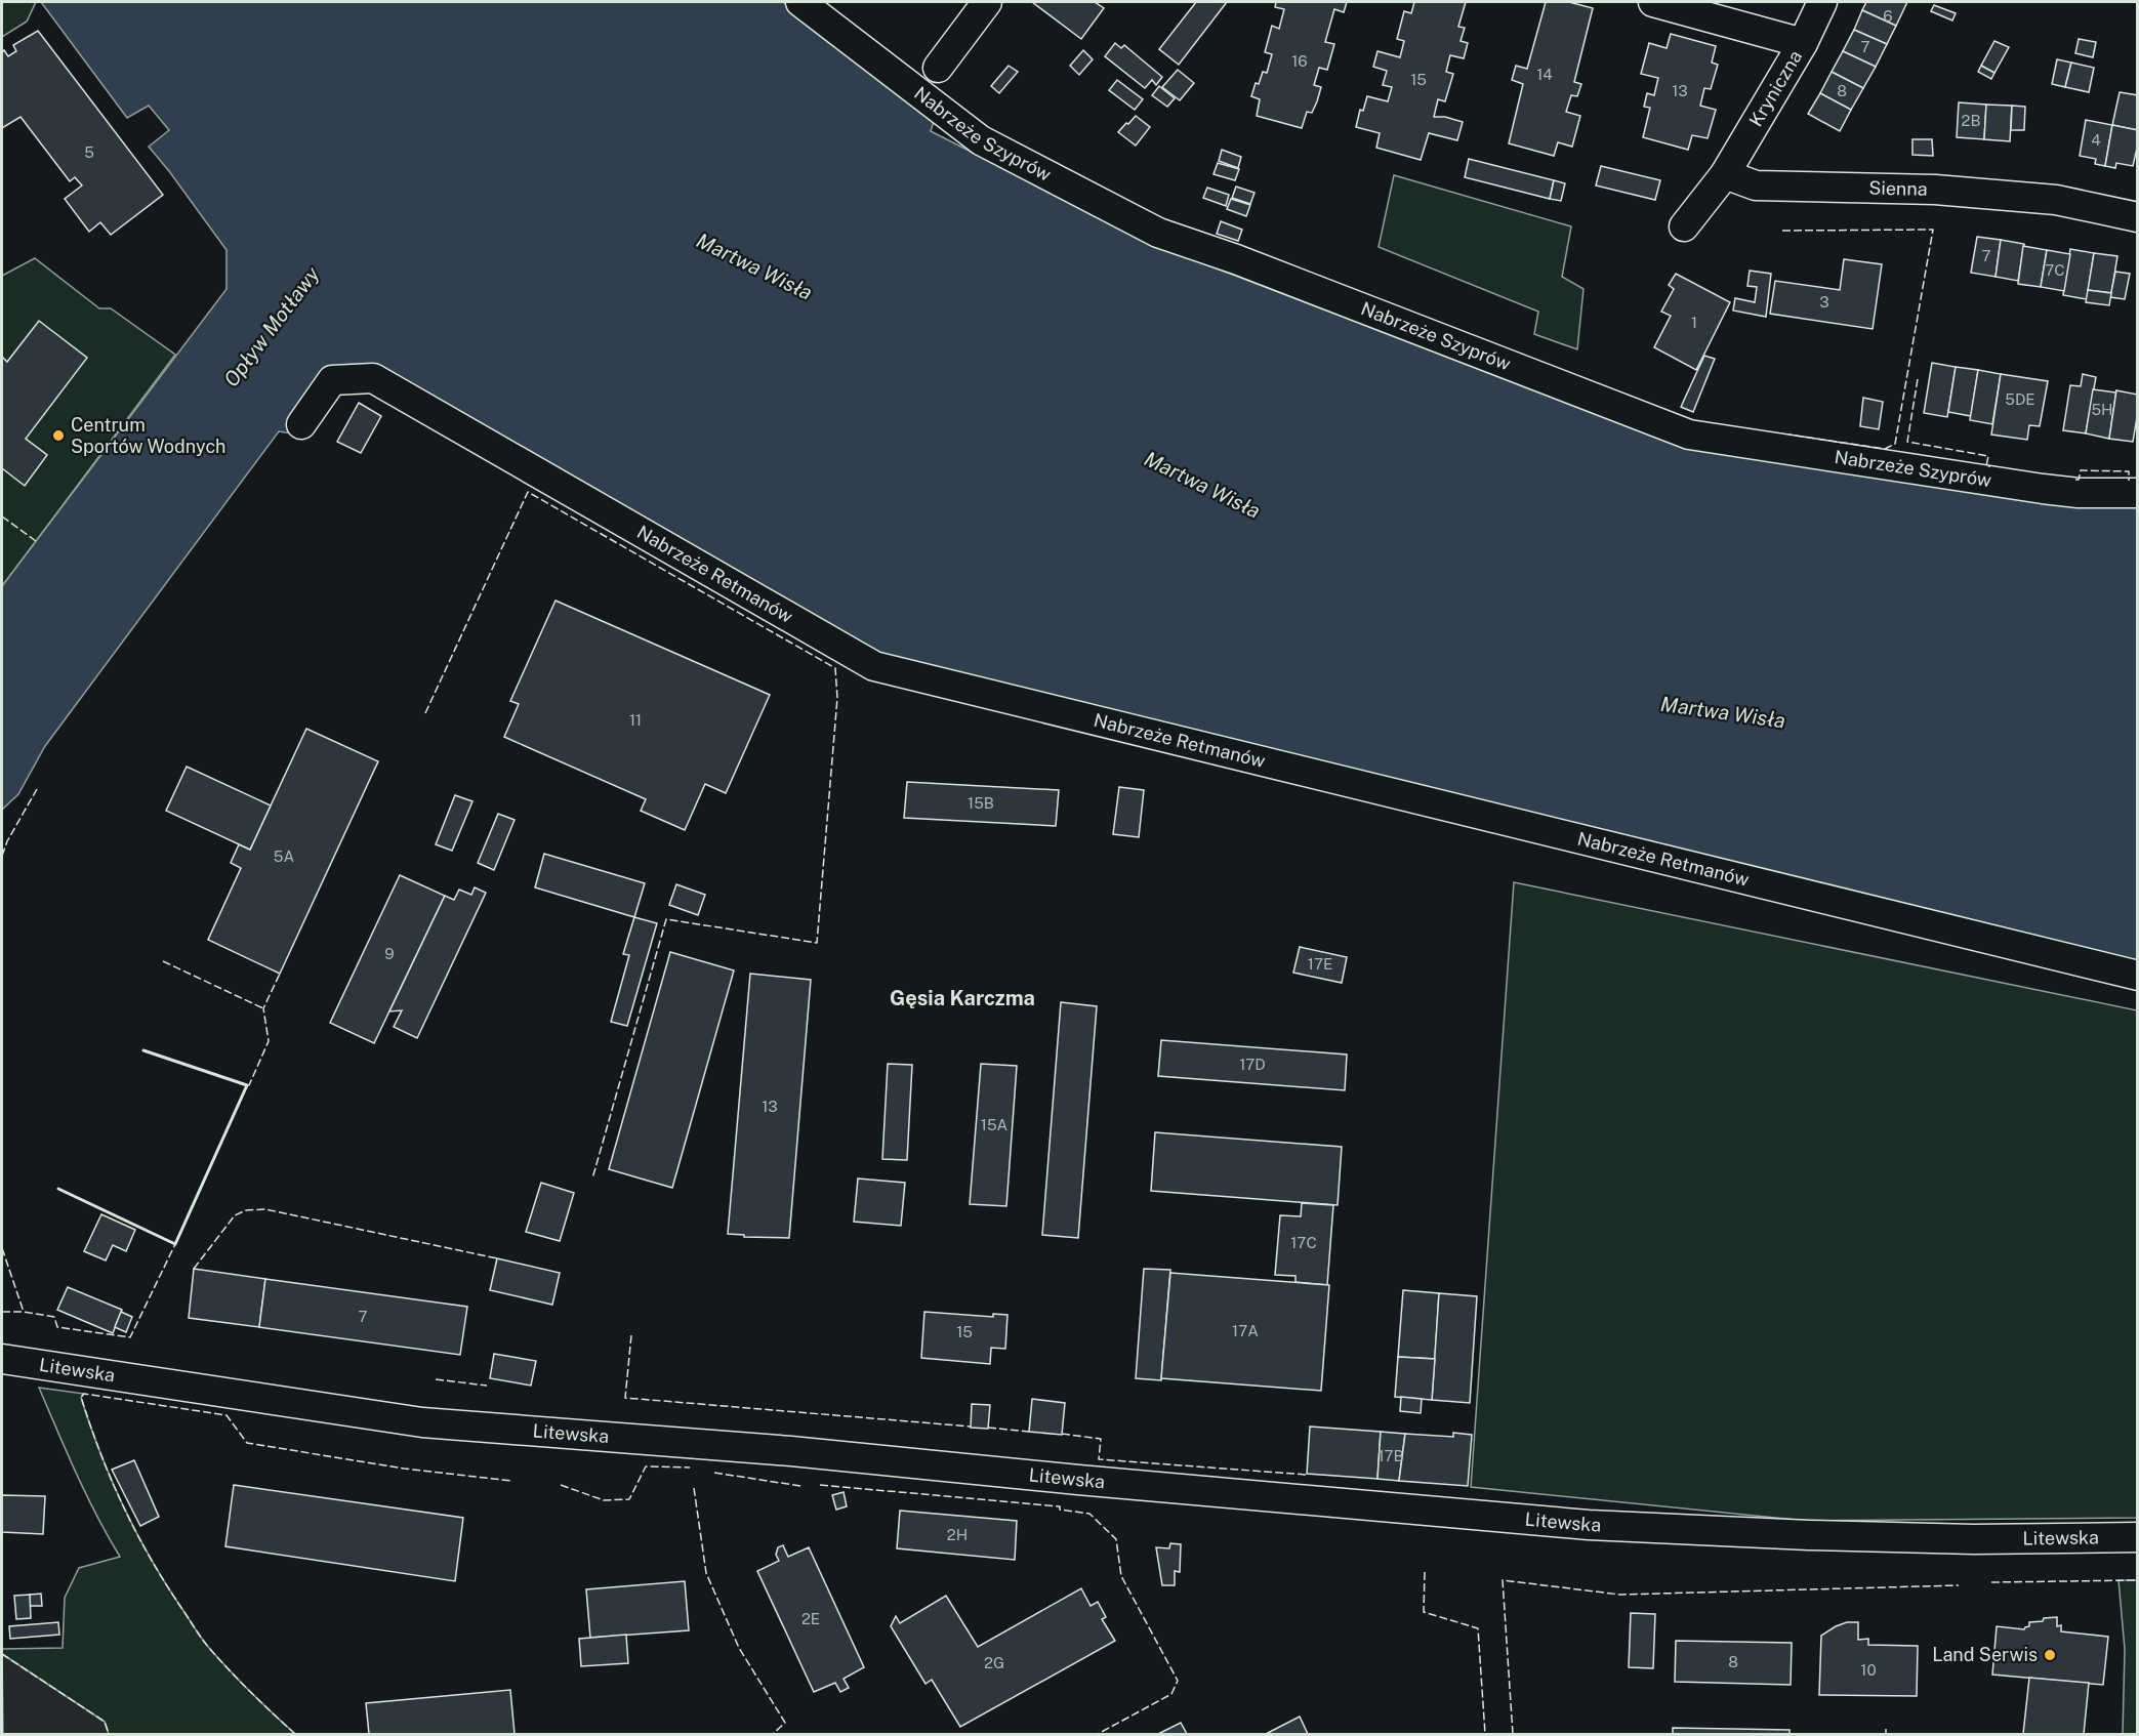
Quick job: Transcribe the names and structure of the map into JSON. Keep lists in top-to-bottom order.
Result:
{
  "streets": {
    "street": [
      "Kryniczna",
      "Nabrzeże Szyprów",
      "Sienna",
      "Nabrzeże Retmanów",
      "Litewska"
    ]
  },
  "crossings": [
    ["Kryniczna", "Sienna"]
  ],
  "districts": ["Gęsia Karczma"],
  "water": ["Martwa Wisła", "Opływ Motławy"],
  "places": ["Centrum Sportów Wodnych", "Land Serwis"],
  "house_numbers": [
    "6",
    "7",
    "16",
    "14",
    "15",
    "13",
    "8",
    "2B",
    "4",
    "5",
    "7",
    "7C",
    "3",
    "1",
    "5DE",
    "5H",
    "11",
    "15B",
    "5A",
    "9",
    "17E",
    "17D",
    "13",
    "15A",
    "17C",
    "7",
    "17A",
    "15",
    "17B",
    "2H",
    "2E",
    "8",
    "2G",
    "10"
  ]
}
